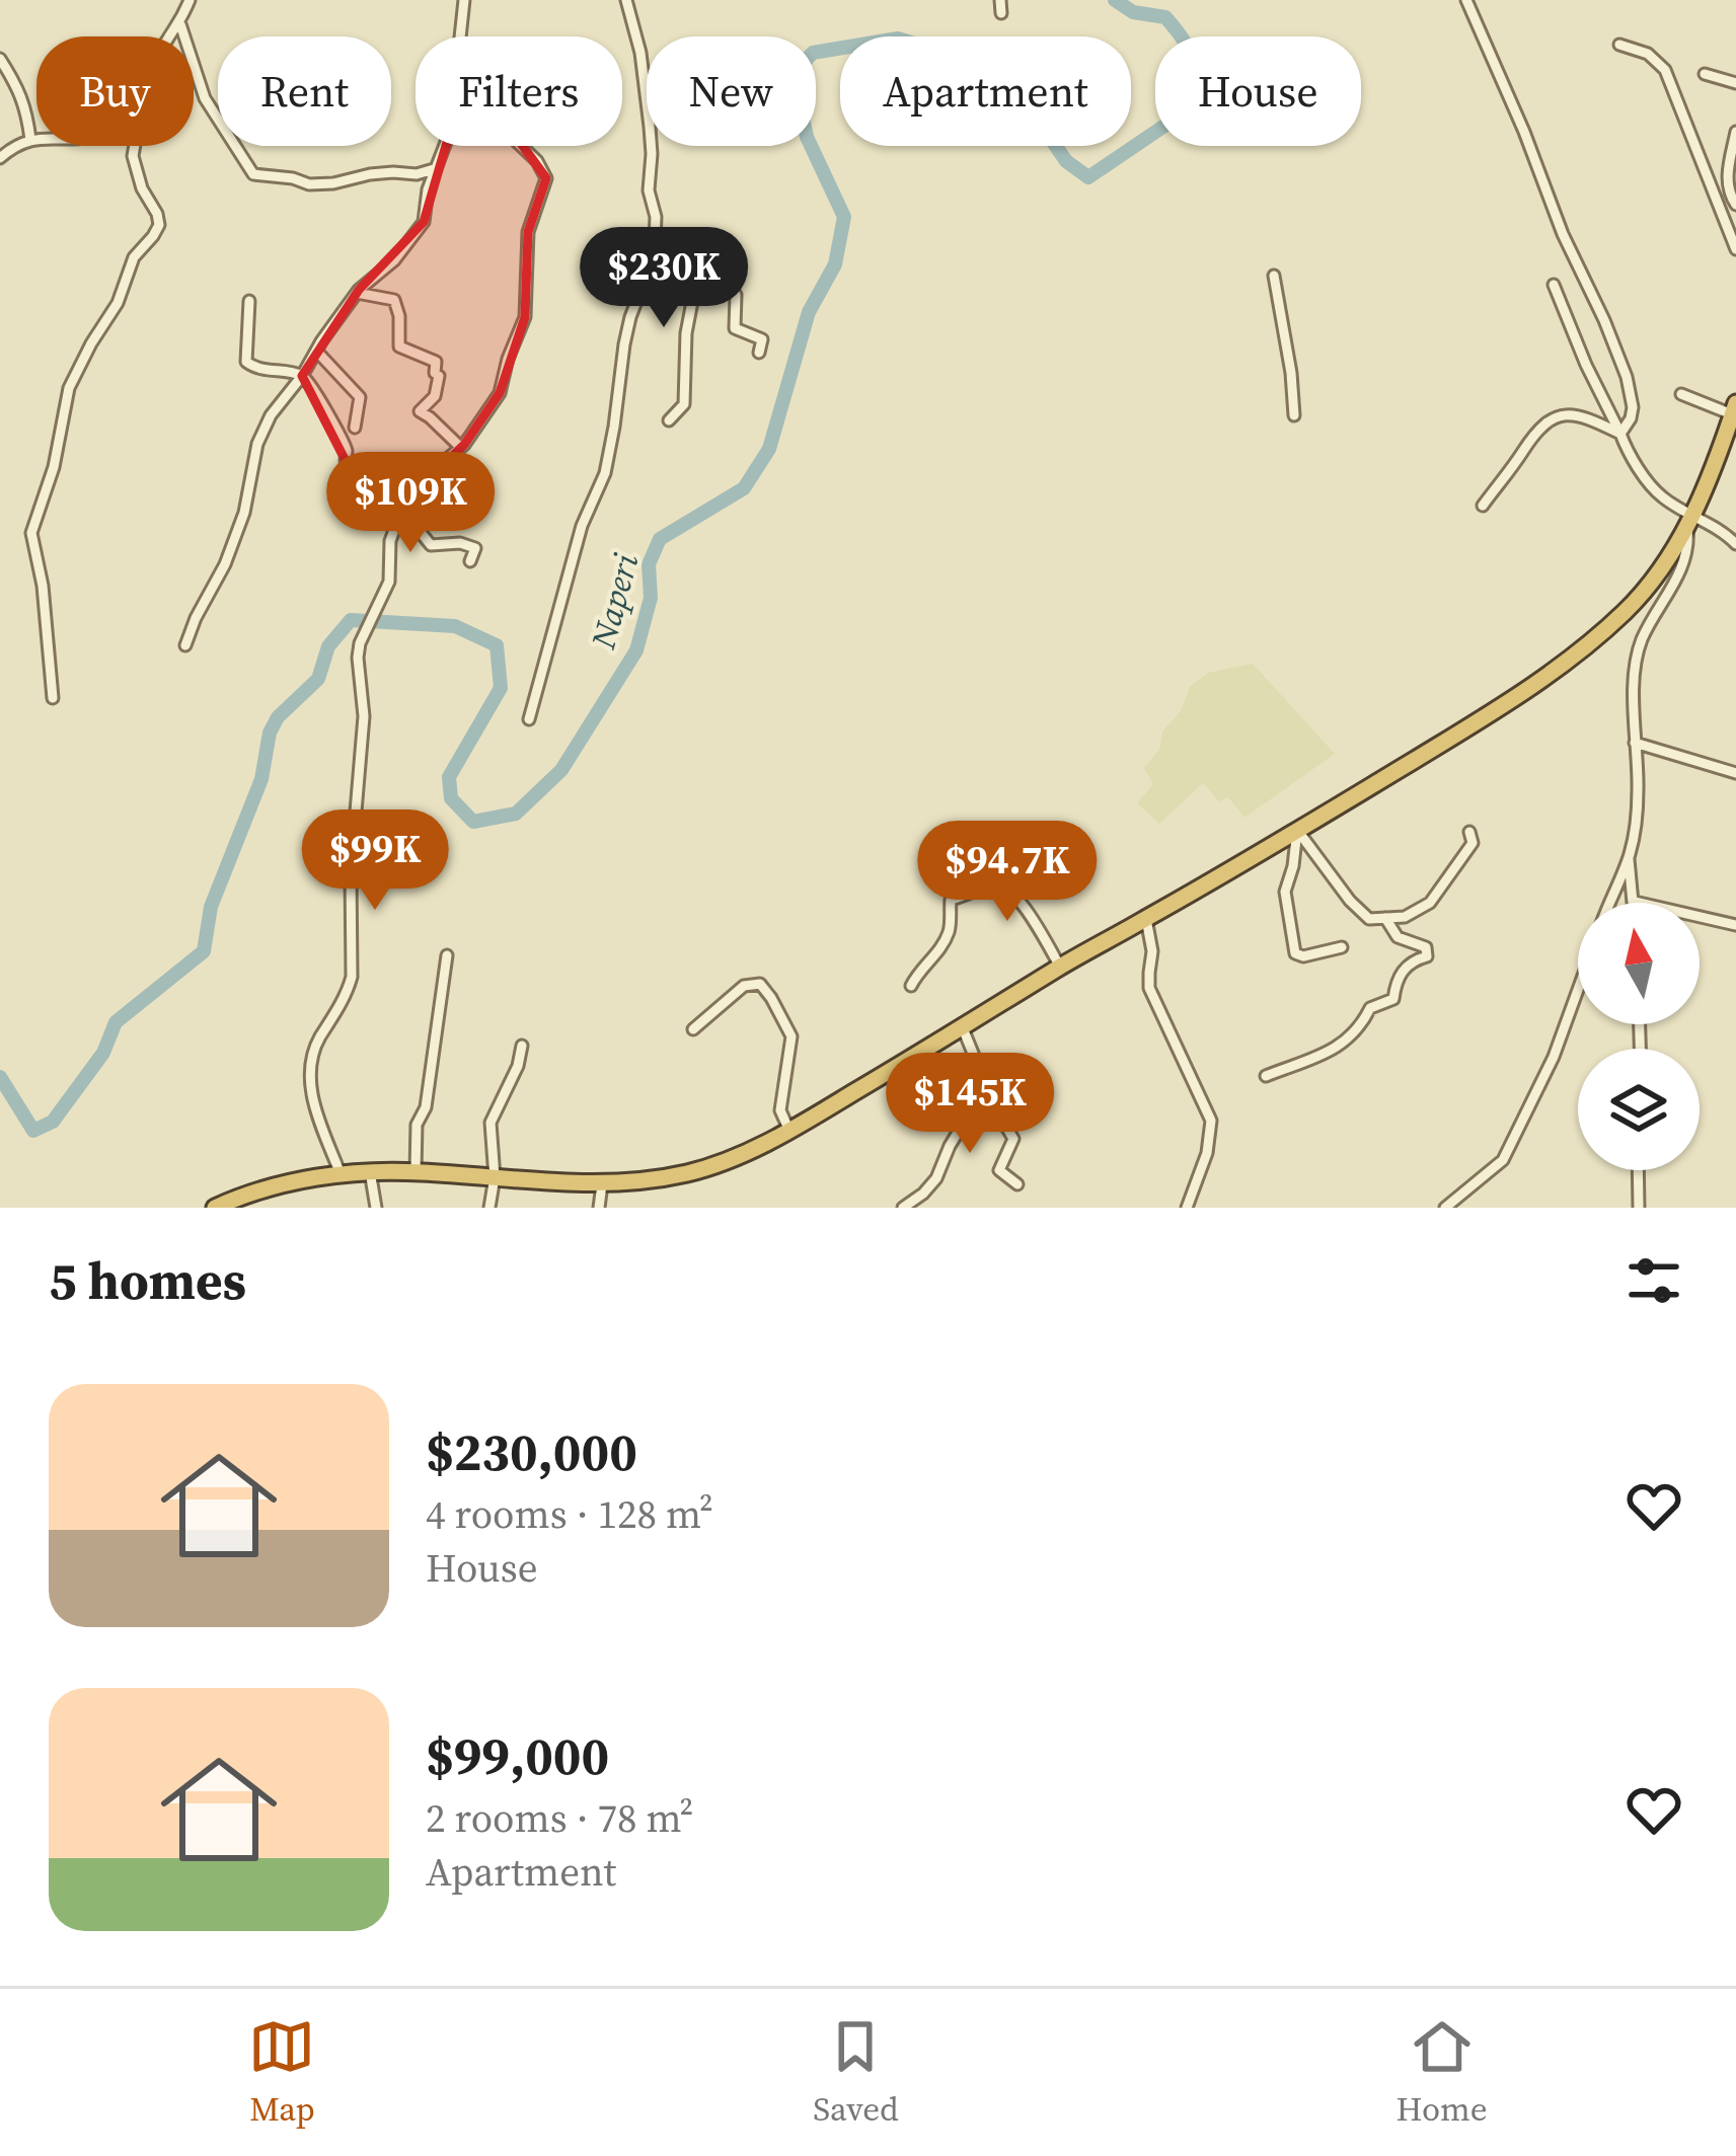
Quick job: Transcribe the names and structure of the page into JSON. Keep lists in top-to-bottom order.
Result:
{
  "water": ["Naperi"],
  "north": "top",
  "page": {
    "chip": [
      "Buy",
      "Rent",
      "Filters",
      "New",
      "Apartment",
      "House"
    ],
    "price": [
      "$230K",
      "$109K",
      "$99K",
      "$94.7K",
      "$145K"
    ],
    "heading": "5 homes",
    "list": [
      {
        "name": "$230,000",
        "note": "4 rooms · 128 m² · House"
      },
      {
        "name": "$99,000",
        "note": "2 rooms · 78 m² · Apartment"
      }
    ],
    "tabs": ["Map", "Saved", "Home"]
  }
}
